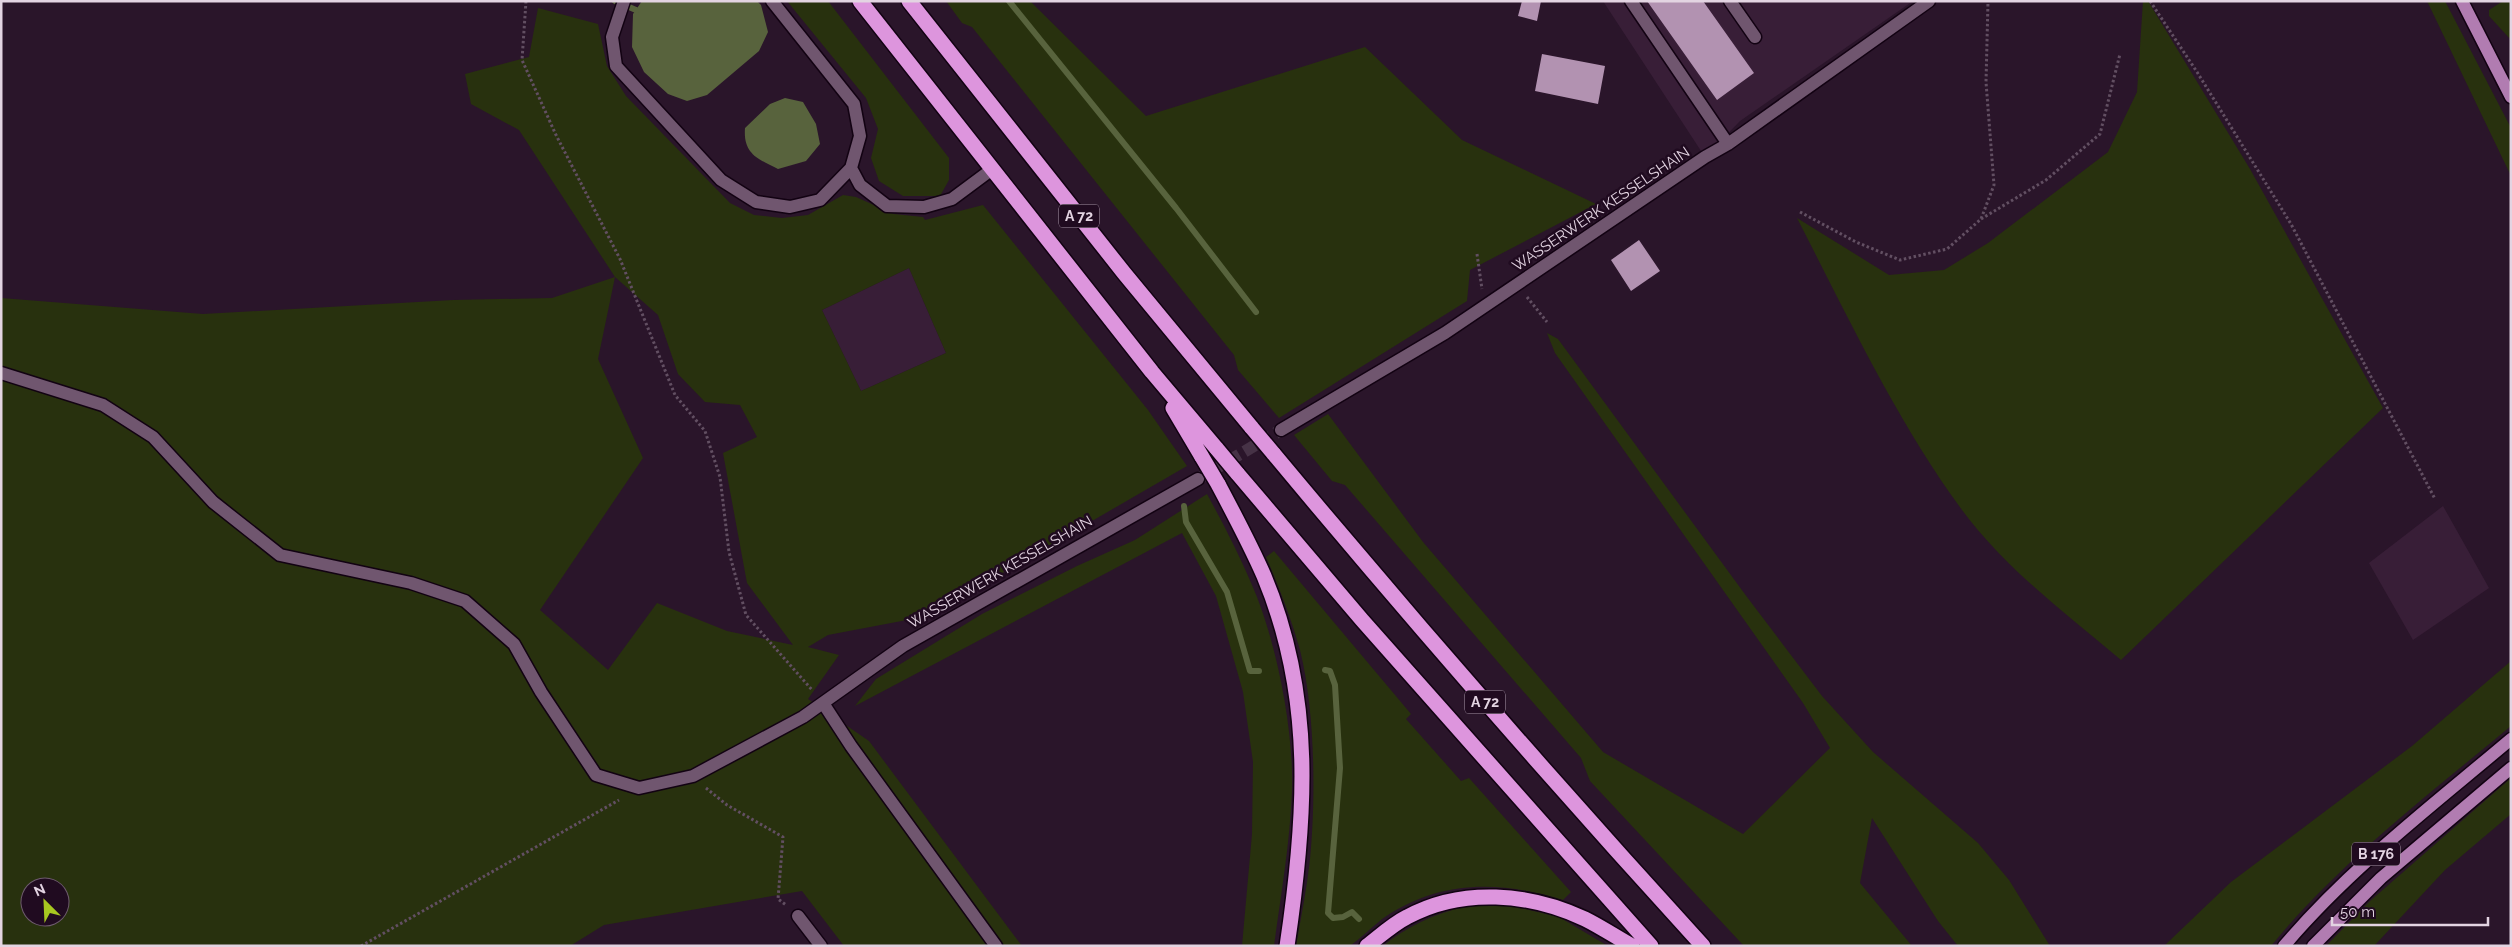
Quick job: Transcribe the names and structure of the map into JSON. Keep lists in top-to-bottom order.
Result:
{
  "streets": {
    "highway": ["A 72"],
    "main road": ["B 176"],
    "street": ["WASSERWERK KESSELSHAIN"]
  },
  "scale_bar": "50 m",
  "north": "top left"
}
